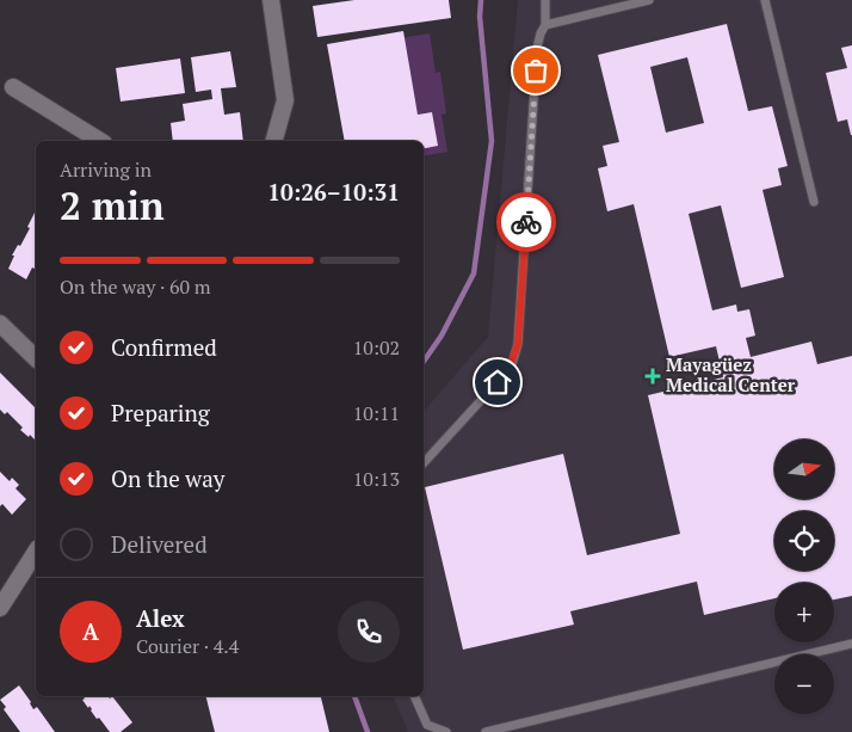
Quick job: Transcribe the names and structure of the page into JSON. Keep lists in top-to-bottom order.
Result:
{
  "places": {
    "health": ["Mayagüez Medical Center"]
  },
  "north": "right",
  "page": {
    "heading": ["2 min", "Arriving in", "10:26–10:31"],
    "panel": ["Alex", "Courier · 4.4"],
    "bar": "On the way · 60 m",
    "list": [
      ["Confirmed", "10:02"],
      ["Preparing", "10:11"],
      ["On the way", "10:13"],
      "Delivered"
    ],
    "map_buttons": ["+", "−"],
    "round": "A"
  }
}
